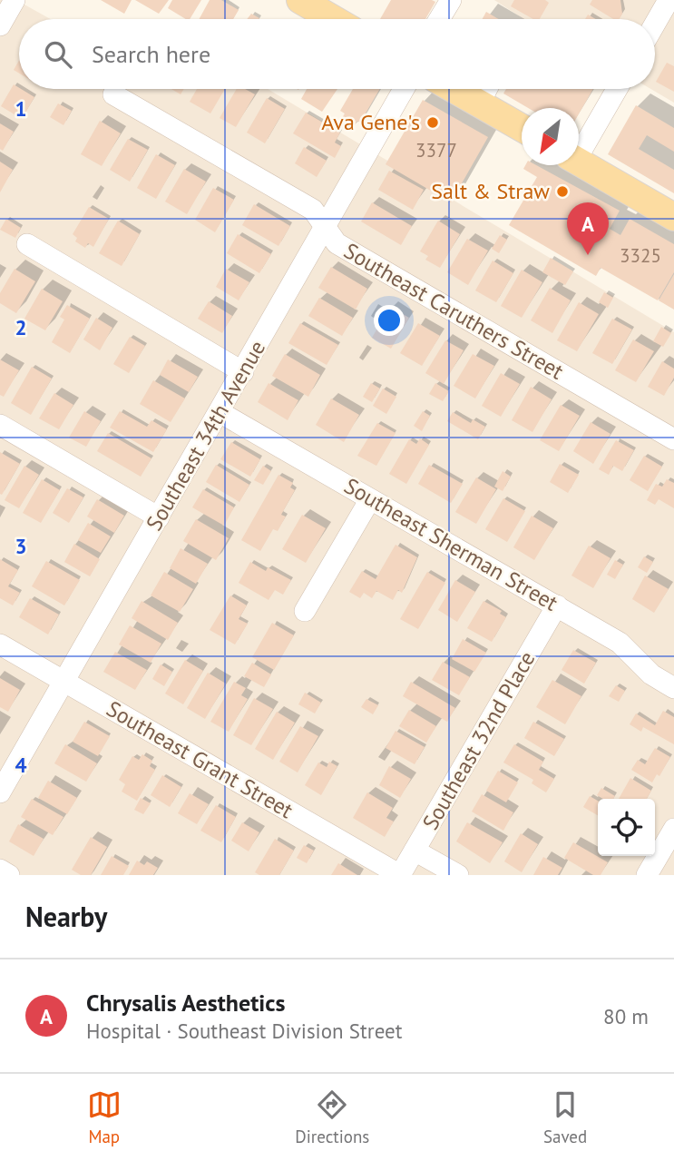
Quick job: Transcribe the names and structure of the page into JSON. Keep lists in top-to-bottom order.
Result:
{
  "streets": {
    "street": [
      "Southeast Caruthers Street",
      "Southeast 34th Avenue",
      "Southeast Sherman Street",
      "Southeast 32nd Place",
      "Southeast Grant Street"
    ]
  },
  "crossings": [
    ["Southeast Caruthers Street", "Southeast 34th Avenue"],
    ["Southeast 34th Avenue", "Southeast Sherman Street"],
    ["Southeast 34th Avenue", "Southeast Grant Street"],
    ["Southeast Sherman Street", "Southeast 32nd Place"],
    ["Southeast 32nd Place", "Southeast Grant Street"]
  ],
  "places": ["Ava Gene's", "Salt & Straw"],
  "house_numbers": ["3377", "3325"],
  "north": "bottom left",
  "page": {
    "search": "Search here",
    "pins": "A",
    "heading": "Nearby",
    "list": [
      {
        "mark": "A",
        "name": "Chrysalis Aesthetics",
        "note": "Hospital · Southeast Division Street",
        "value": "80 m"
      }
    ],
    "nav": ["Map", "Directions", "Saved"]
  },
  "grid": {
    "rows": [
      "1",
      "2",
      "3",
      "4"
    ]
  }
}
